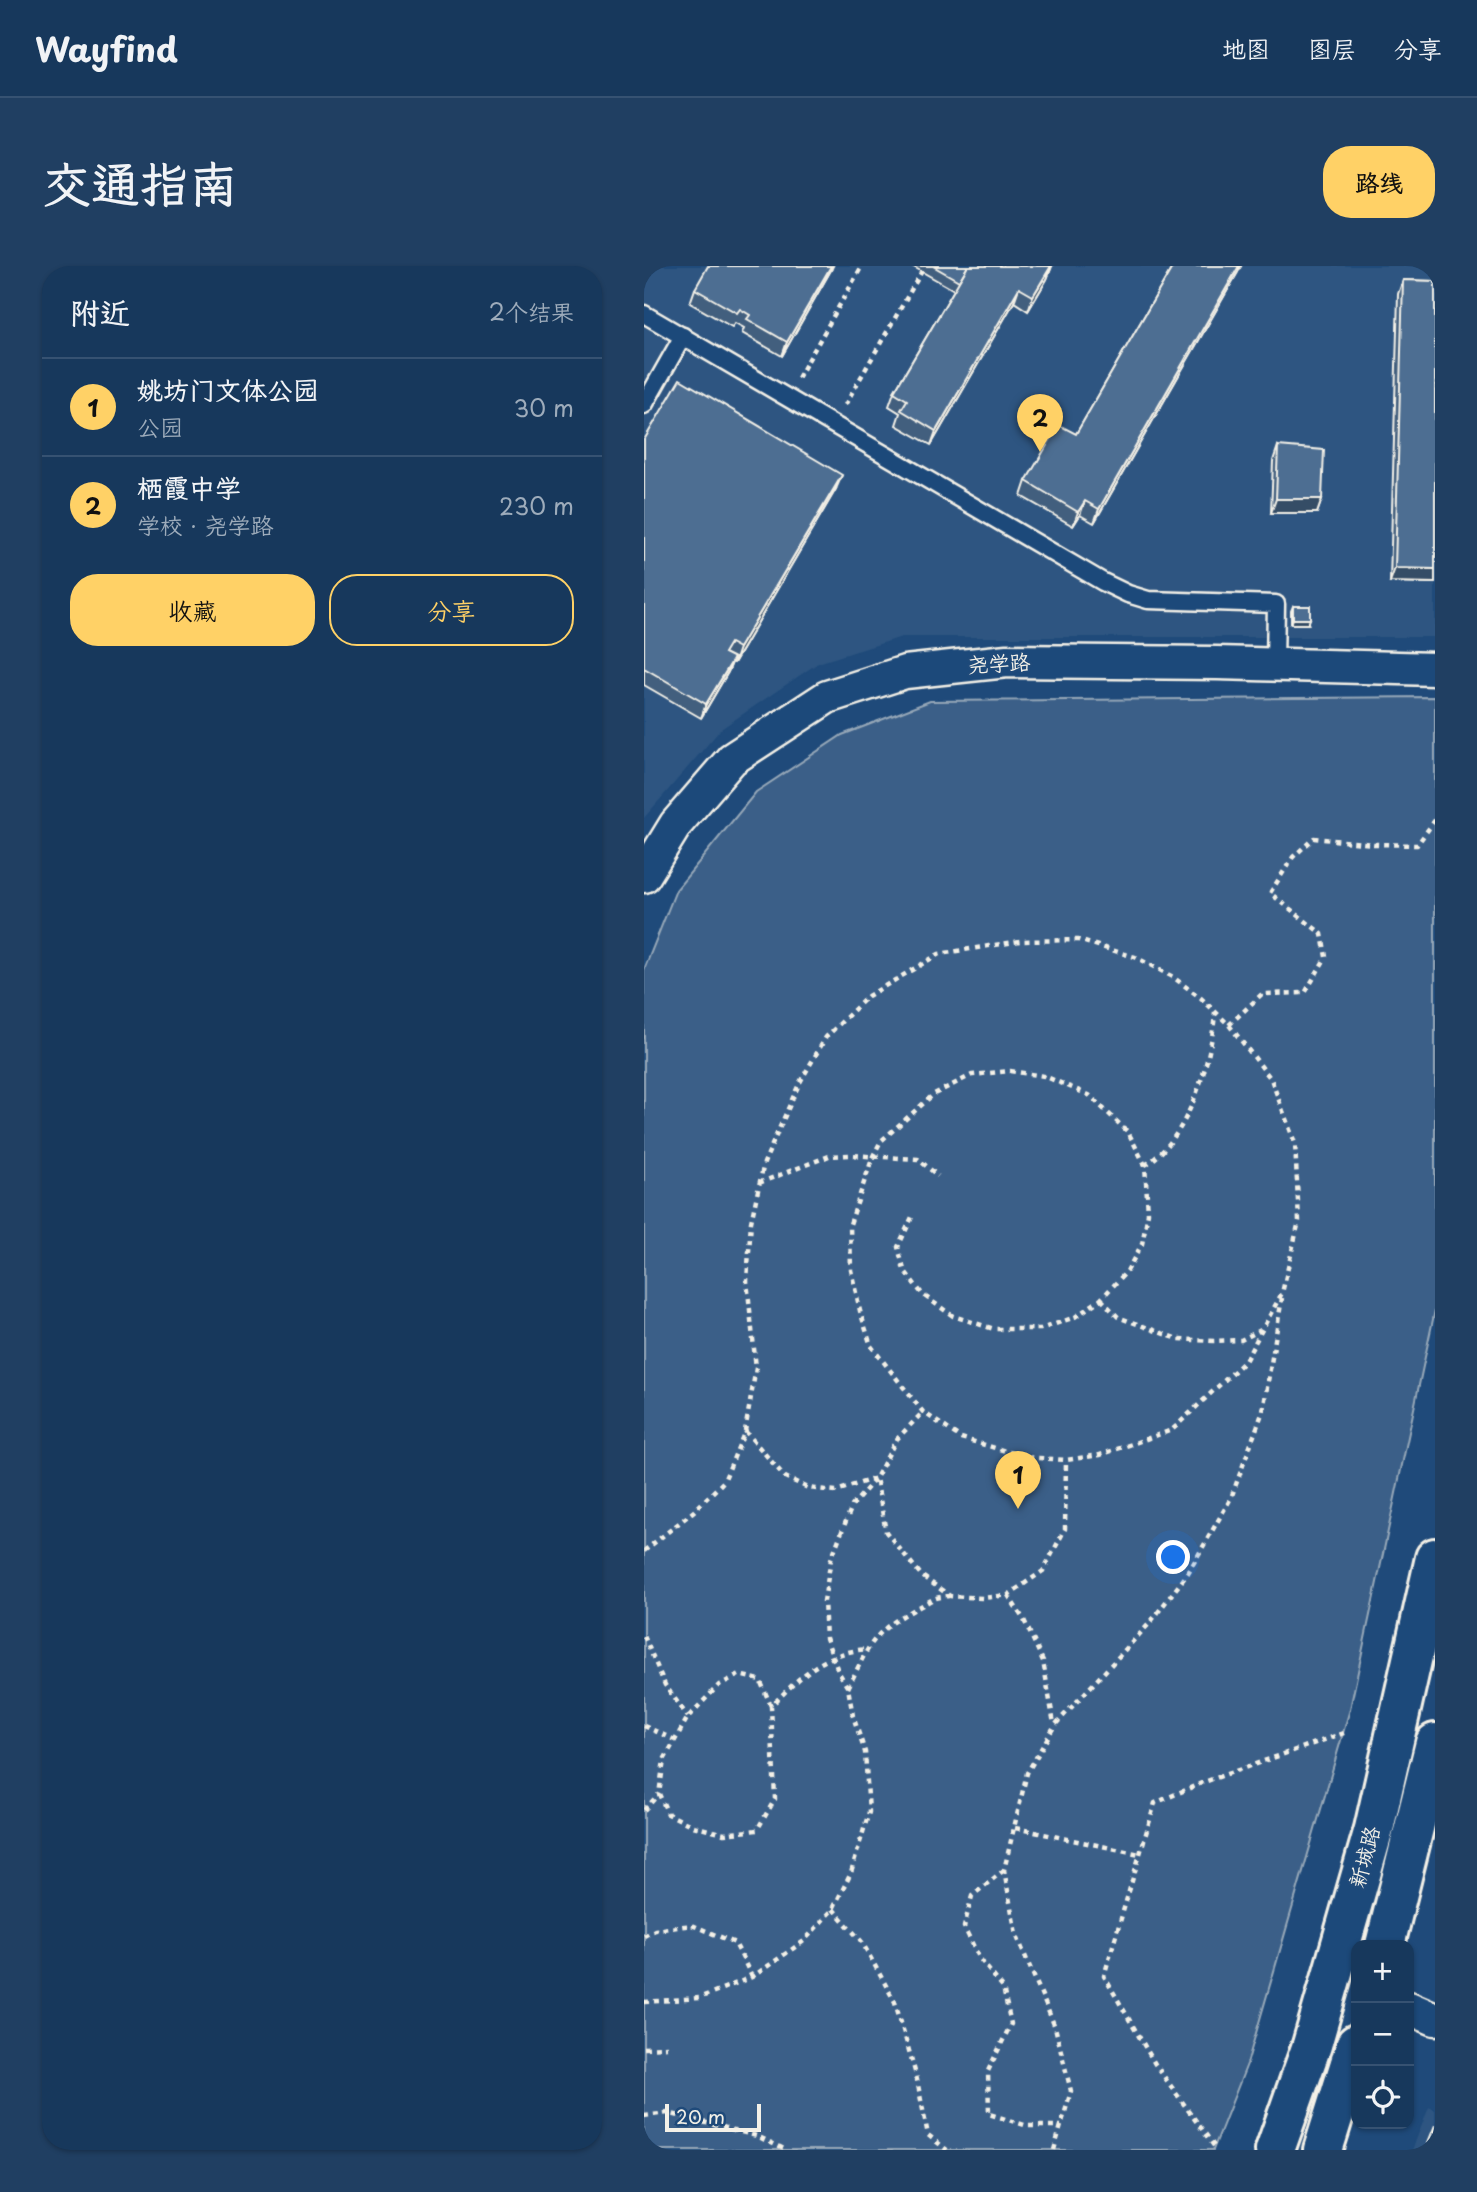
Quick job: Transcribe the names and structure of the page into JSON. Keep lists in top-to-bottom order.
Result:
{
  "streets": {
    "main road": ["新城路"],
    "street": ["尧学路"]
  },
  "scale_bar": "20 m",
  "page": {
    "header": "Wayfind",
    "nav": ["地图", "图层", "分享"],
    "title": "交通指南",
    "buttons": [
      "路线",
      ["收藏", "分享"]
    ],
    "heading": ["附近", "2个结果"],
    "list": [
      {
        "mark": "1",
        "name": "姚坊门文体公园",
        "note": "公园",
        "value": "30 m"
      },
      {
        "mark": "2",
        "name": "栖霞中学",
        "note": "学校 · 尧学路",
        "value": "230 m"
      }
    ],
    "pins": ["2", "1"],
    "map_buttons": ["+", "−"],
    "scale": "20 m"
  }
}
